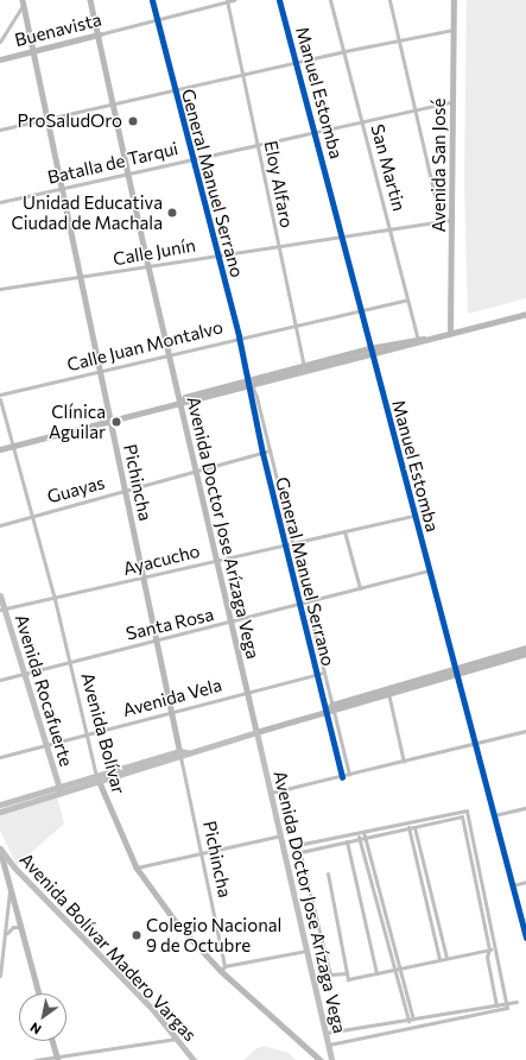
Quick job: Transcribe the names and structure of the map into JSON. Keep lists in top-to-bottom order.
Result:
{
  "streets": {
    "main road": ["Avenida Doctor Jose Arízaga Vega", "Avenida Rocafuerte", "Avenida Bolívar Madero Vargas"],
    "street": [
      "Buenavista",
      "Manuel Estomba",
      "Batalla de Tarqui",
      "Avenida San José",
      "San Martin",
      "General Manuel Serrano",
      "Eloy Alfaro",
      "Calle Junín",
      "Calle Juan Montalvo",
      "Pichincha",
      "Guayas",
      "Ayacucho",
      "Santa Rosa",
      "Avenida Vela",
      "Avenida Bolívar"
    ]
  },
  "crossings": [
    ["Buenavista", "General Manuel Serrano"],
    ["Buenavista", "Eloy Alfaro"],
    ["Buenavista", "Pichincha"],
    ["Buenavista", "Avenida Doctor Jose Arízaga Vega"],
    ["Manuel Estomba", "Batalla de Tarqui"],
    ["Manuel Estomba", "Calle Junín"],
    ["Manuel Estomba", "Calle Juan Montalvo"],
    ["Manuel Estomba", "Ayacucho"],
    ["Manuel Estomba", "Santa Rosa"],
    ["Batalla de Tarqui", "Avenida San José"],
    ["Batalla de Tarqui", "San Martin"],
    ["Batalla de Tarqui", "General Manuel Serrano"],
    ["Batalla de Tarqui", "Eloy Alfaro"],
    ["Batalla de Tarqui", "Pichincha"],
    ["Batalla de Tarqui", "Avenida Doctor Jose Arízaga Vega"],
    ["Avenida San José", "Calle Junín"],
    ["San Martin", "Calle Junín"],
    ["San Martin", "Calle Juan Montalvo"],
    ["General Manuel Serrano", "Calle Junín"],
    ["General Manuel Serrano", "Calle Juan Montalvo"],
    ["General Manuel Serrano", "Guayas"],
    ["General Manuel Serrano", "Ayacucho"],
    ["General Manuel Serrano", "Santa Rosa"],
    ["General Manuel Serrano", "Avenida Vela"],
    ["Eloy Alfaro", "Calle Junín"],
    ["Eloy Alfaro", "Calle Juan Montalvo"],
    ["Calle Junín", "Pichincha"],
    ["Calle Junín", "Avenida Doctor Jose Arízaga Vega"],
    ["Calle Juan Montalvo", "Pichincha"],
    ["Calle Juan Montalvo", "Avenida Doctor Jose Arízaga Vega"],
    ["Pichincha", "Guayas"],
    ["Pichincha", "Ayacucho"],
    ["Pichincha", "Santa Rosa"],
    ["Pichincha", "Avenida Vela"],
    ["Pichincha", "Avenida Bolívar"],
    ["Guayas", "Avenida Doctor Jose Arízaga Vega"],
    ["Guayas", "Avenida Bolívar"],
    ["Avenida Doctor Jose Arízaga Vega", "Ayacucho"],
    ["Avenida Doctor Jose Arízaga Vega", "Santa Rosa"],
    ["Avenida Doctor Jose Arízaga Vega", "Avenida Vela"],
    ["Ayacucho", "Avenida Rocafuerte"],
    ["Ayacucho", "Avenida Bolívar"],
    ["Santa Rosa", "Avenida Rocafuerte"],
    ["Santa Rosa", "Avenida Bolívar"],
    ["Avenida Rocafuerte", "Avenida Vela"],
    ["Avenida Vela", "Avenida Bolívar"]
  ],
  "places": [
    "ProSaludOro",
    "Unidad Educativa Ciudad de Machala",
    "Clínica Aguilar",
    "Colegio Nacional 9 de Octubre"
  ],
  "north": "bottom left"
}
